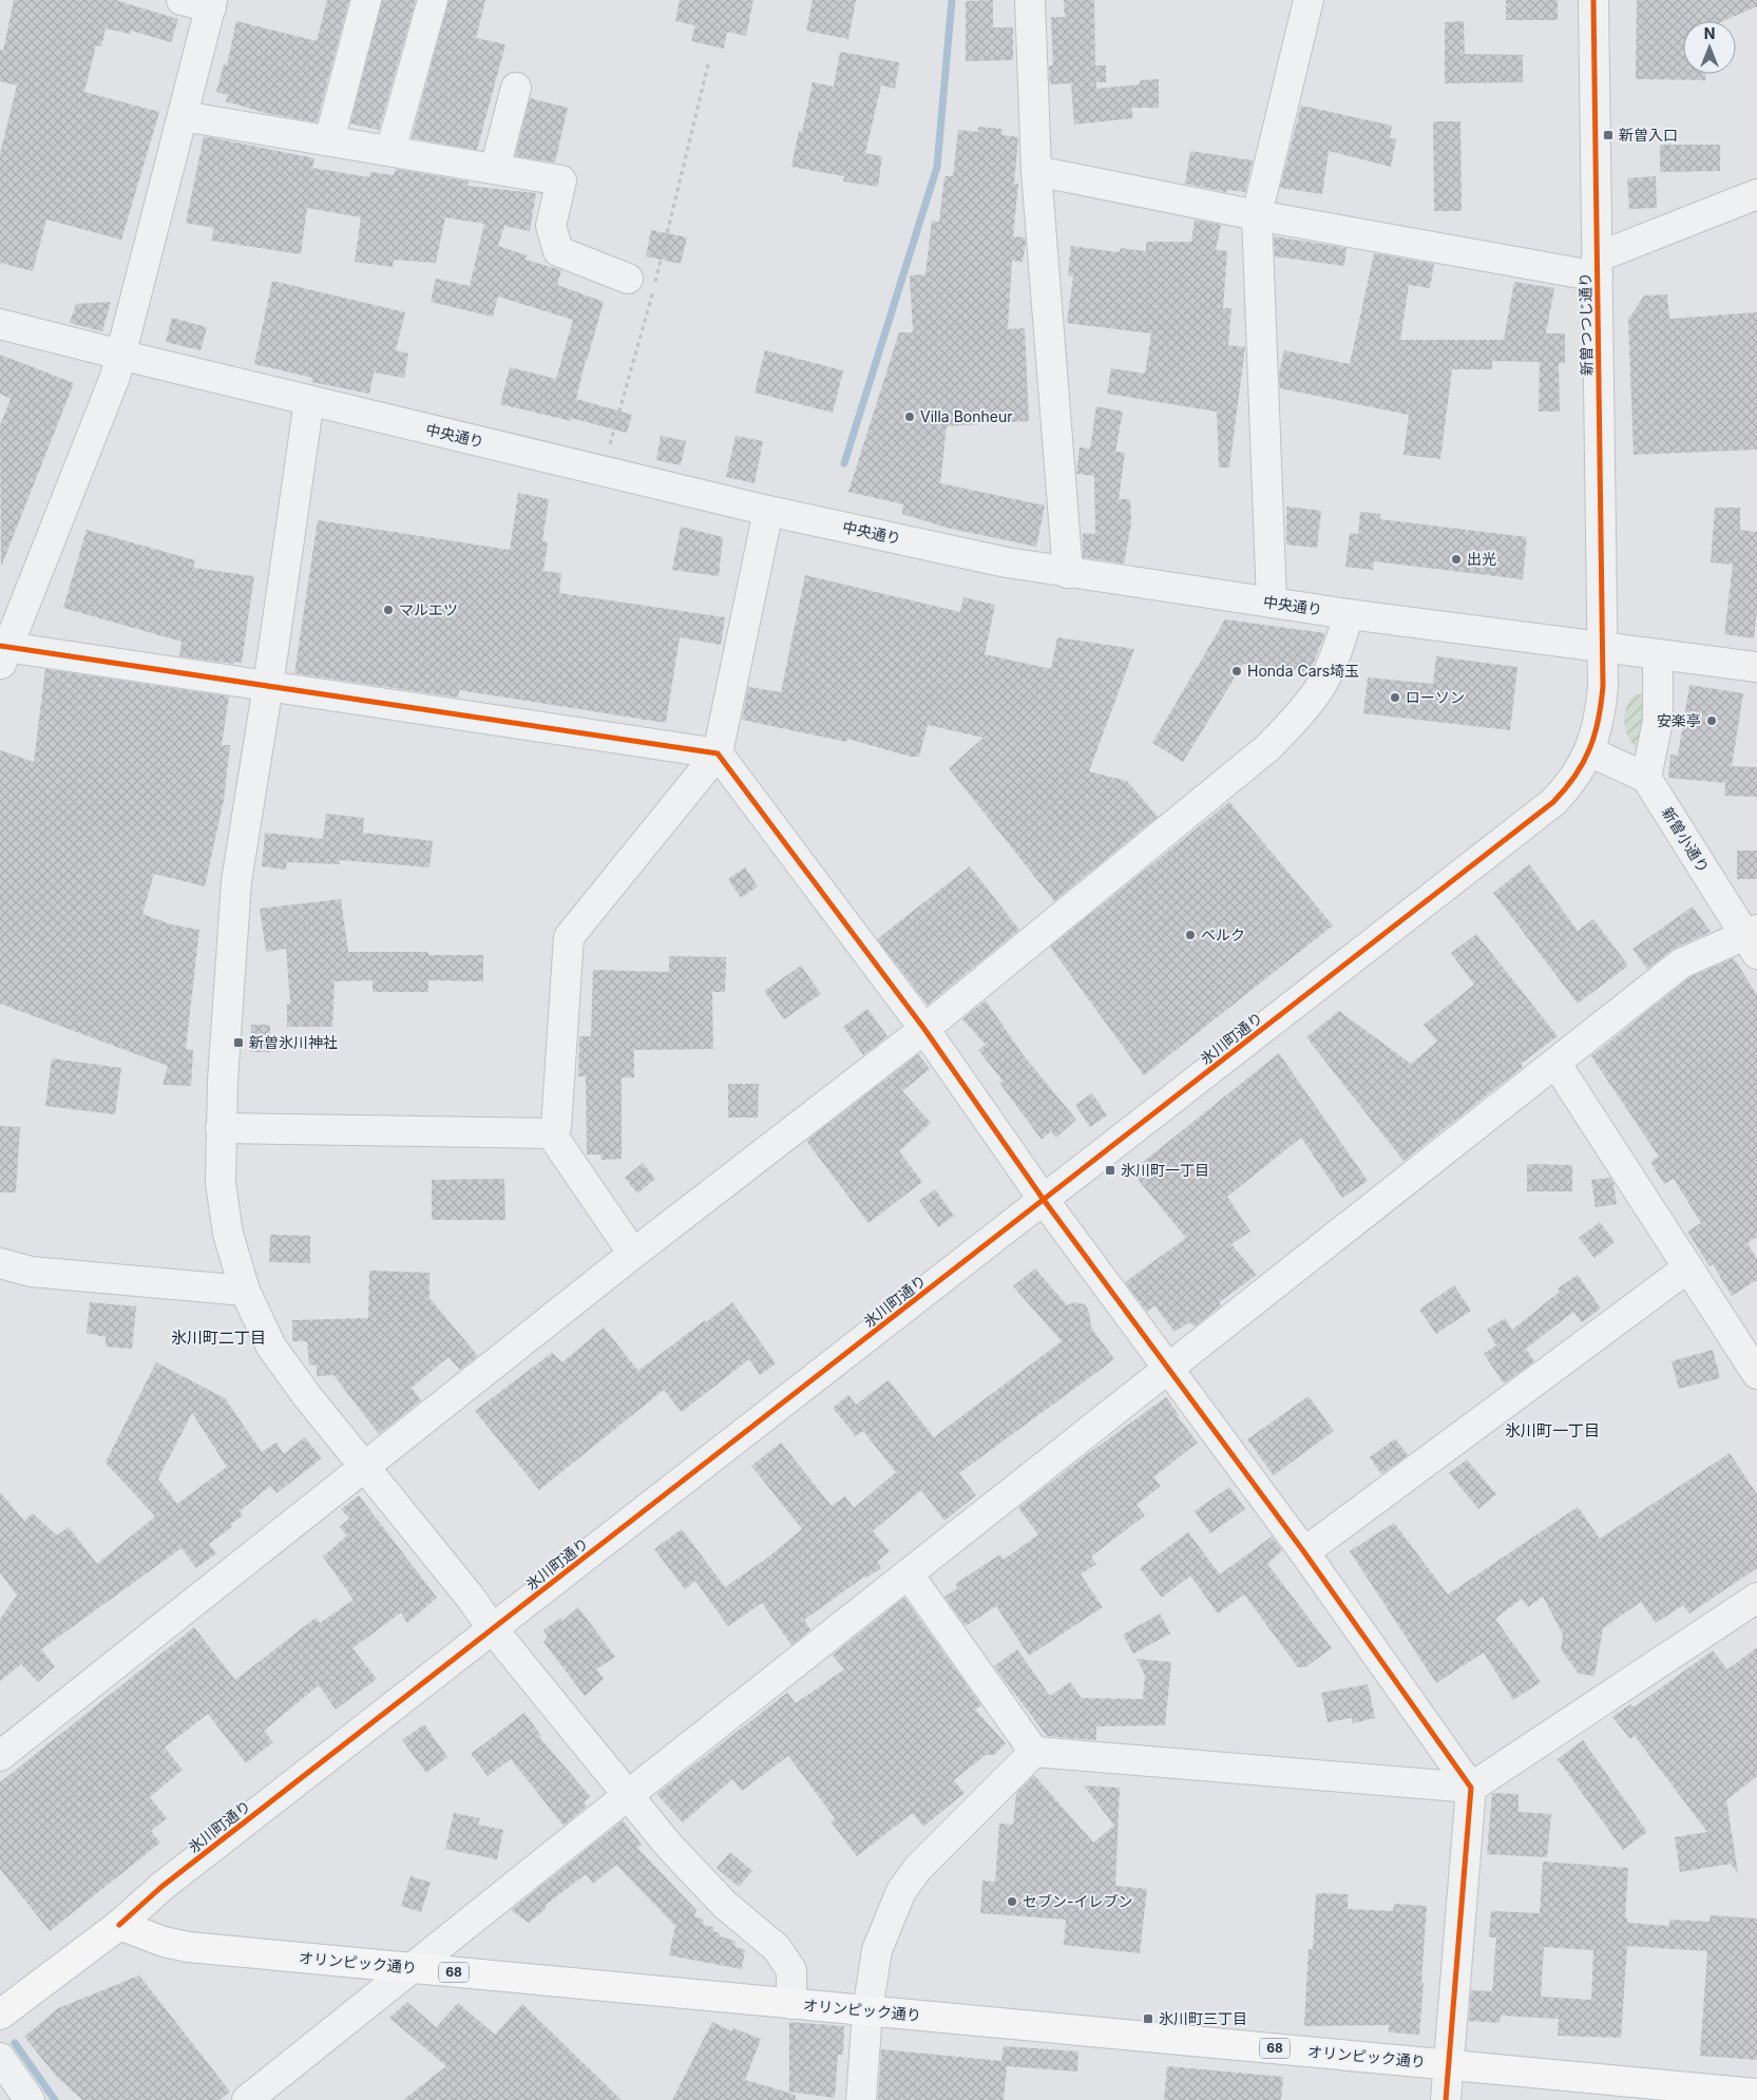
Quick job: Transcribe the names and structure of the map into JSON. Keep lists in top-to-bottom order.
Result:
{
  "streets": {
    "main road": ["オリンピック通り", "68"],
    "street": [
      "新曽つつじ通り",
      "中央通り",
      "新曽小通り",
      "氷川町通り"
    ]
  },
  "crossings": [
    ["新曽つつじ通り", "中央通り"],
    ["新曽つつじ通り", "氷川町通り"],
    ["中央通り", "氷川町通り"],
    ["氷川町通り", "オリンピック通り"]
  ],
  "districts": ["氷川町二丁目", "氷川町一丁目"],
  "places": {
    "transit": [
      "新曽入口",
      "新曽氷川神社",
      "氷川町一丁目",
      "氷川町三丁目"
    ],
    "other": [
      "Villa Bonheur",
      "出光",
      "マルエツ",
      "Honda Cars埼玉",
      "ローソン",
      "安楽亭",
      "ベルク",
      "セブン-イレブン"
    ]
  },
  "north": "top"
}
